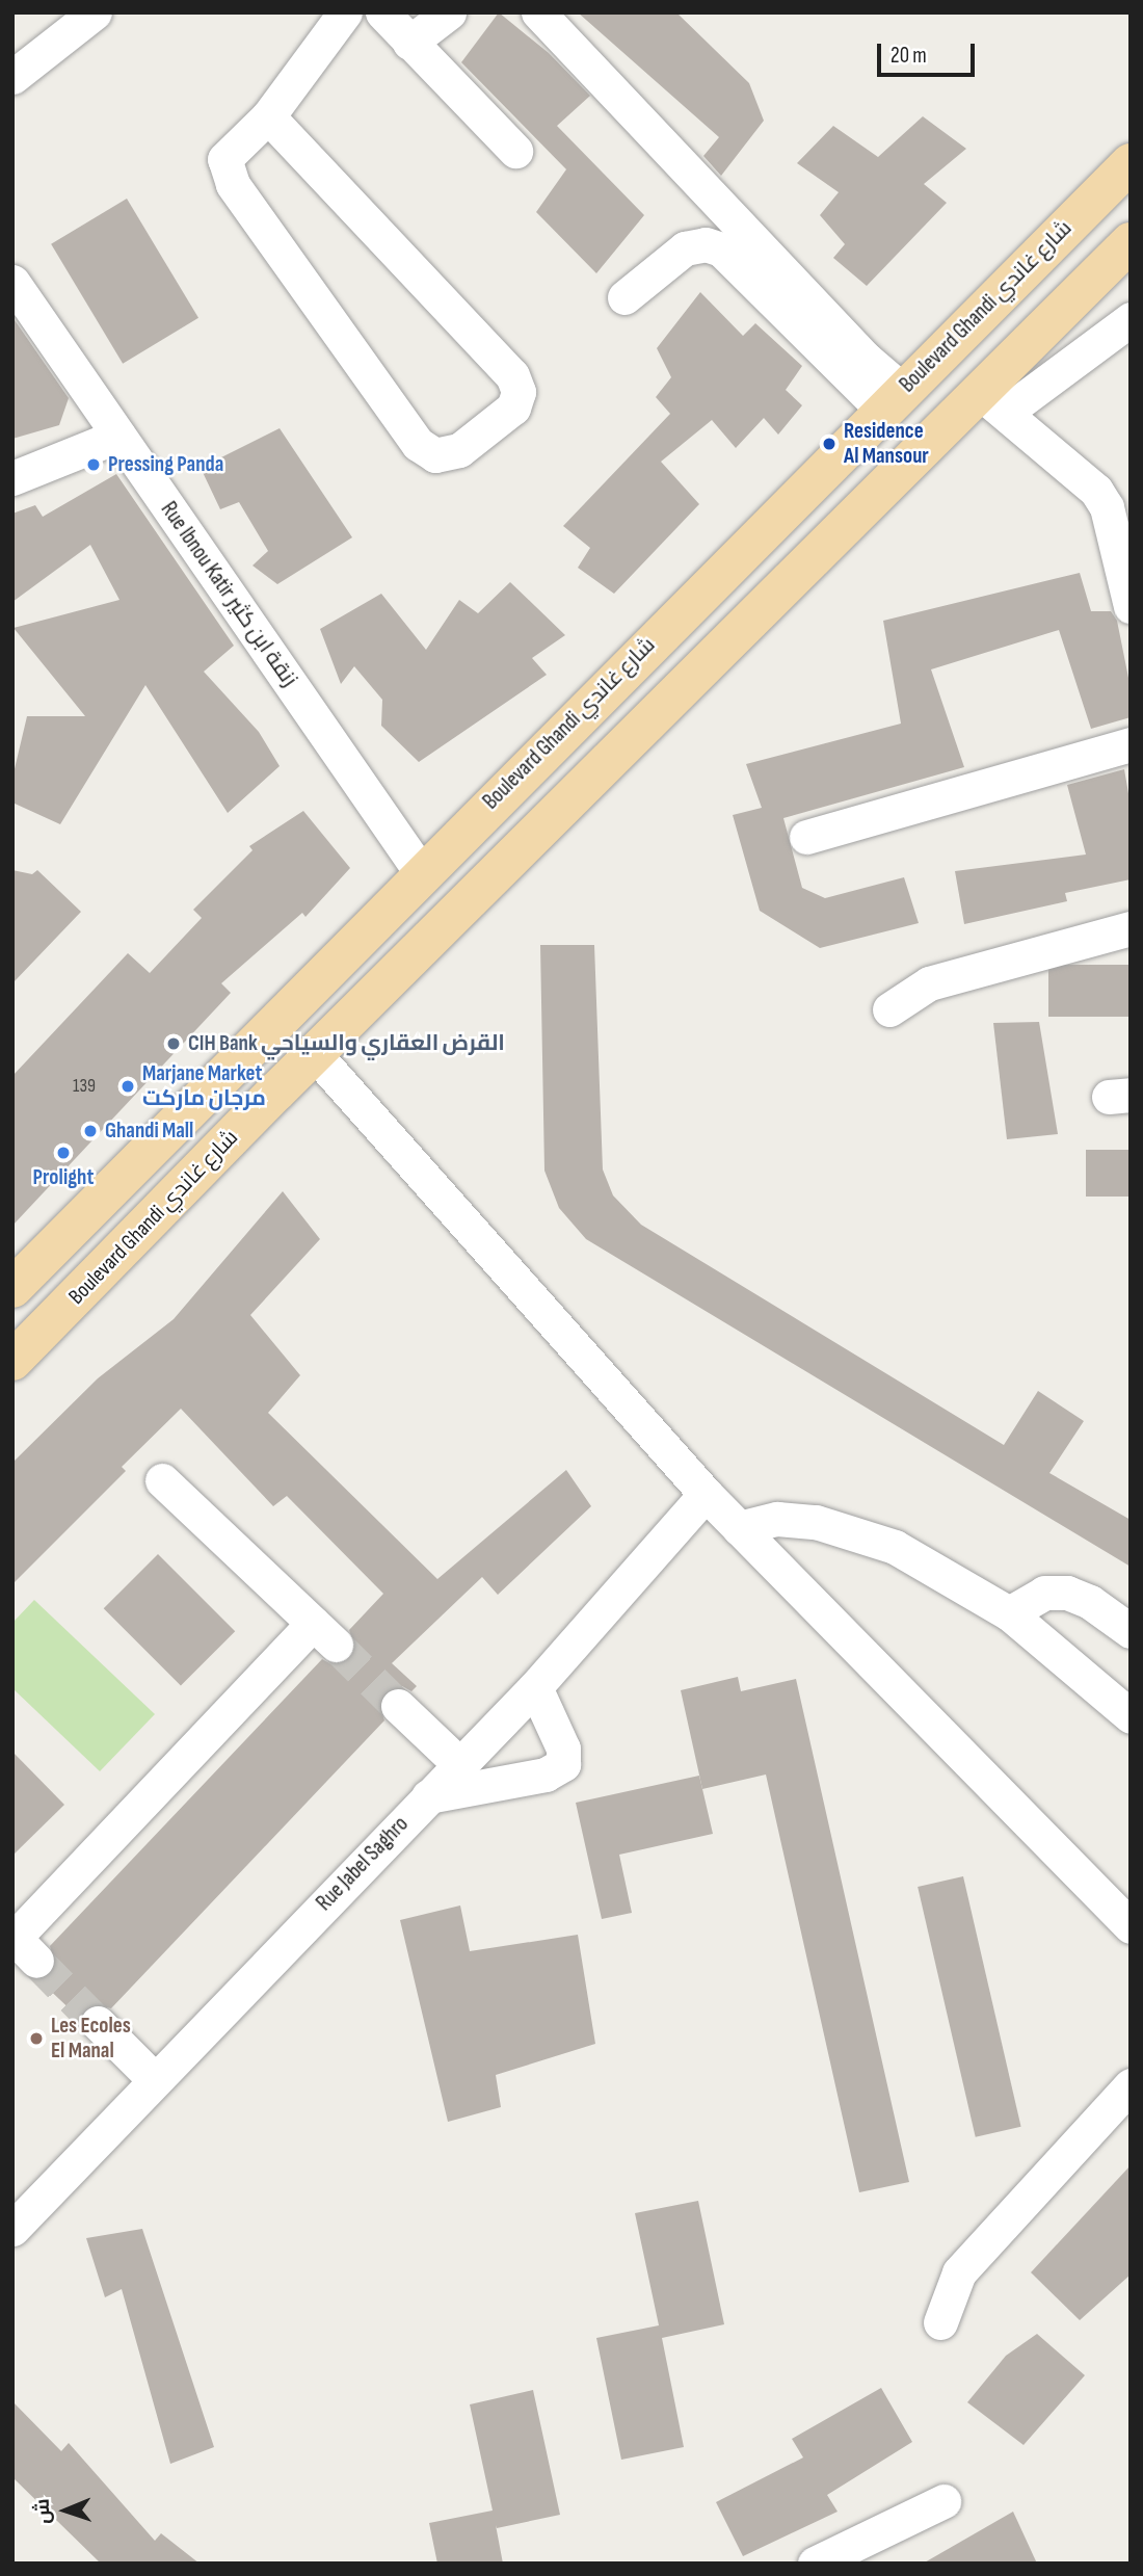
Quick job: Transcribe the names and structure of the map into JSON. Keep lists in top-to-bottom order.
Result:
{
  "streets": {
    "main road": ["Boulevard Ghandi شارع غاندي"],
    "street": ["Rue Ibnou Katir زنقة ابن كثير", "Rue Jabel Saghro"]
  },
  "crossings": [
    ["Boulevard Ghandi شارع غاندي", "Rue Ibnou Katir زنقة ابن كثير"]
  ],
  "places": [
    "Residence Al Mansour",
    "Pressing Panda",
    "CIH Bank القرض العقاري والسياحي",
    "Marjane Market مرجان ماركت",
    "Ghandi Mall",
    "Prolight",
    "Les Ecoles El Manal"
  ],
  "house_numbers": ["139"],
  "scale_bar": "20 m",
  "north": "left"
}
